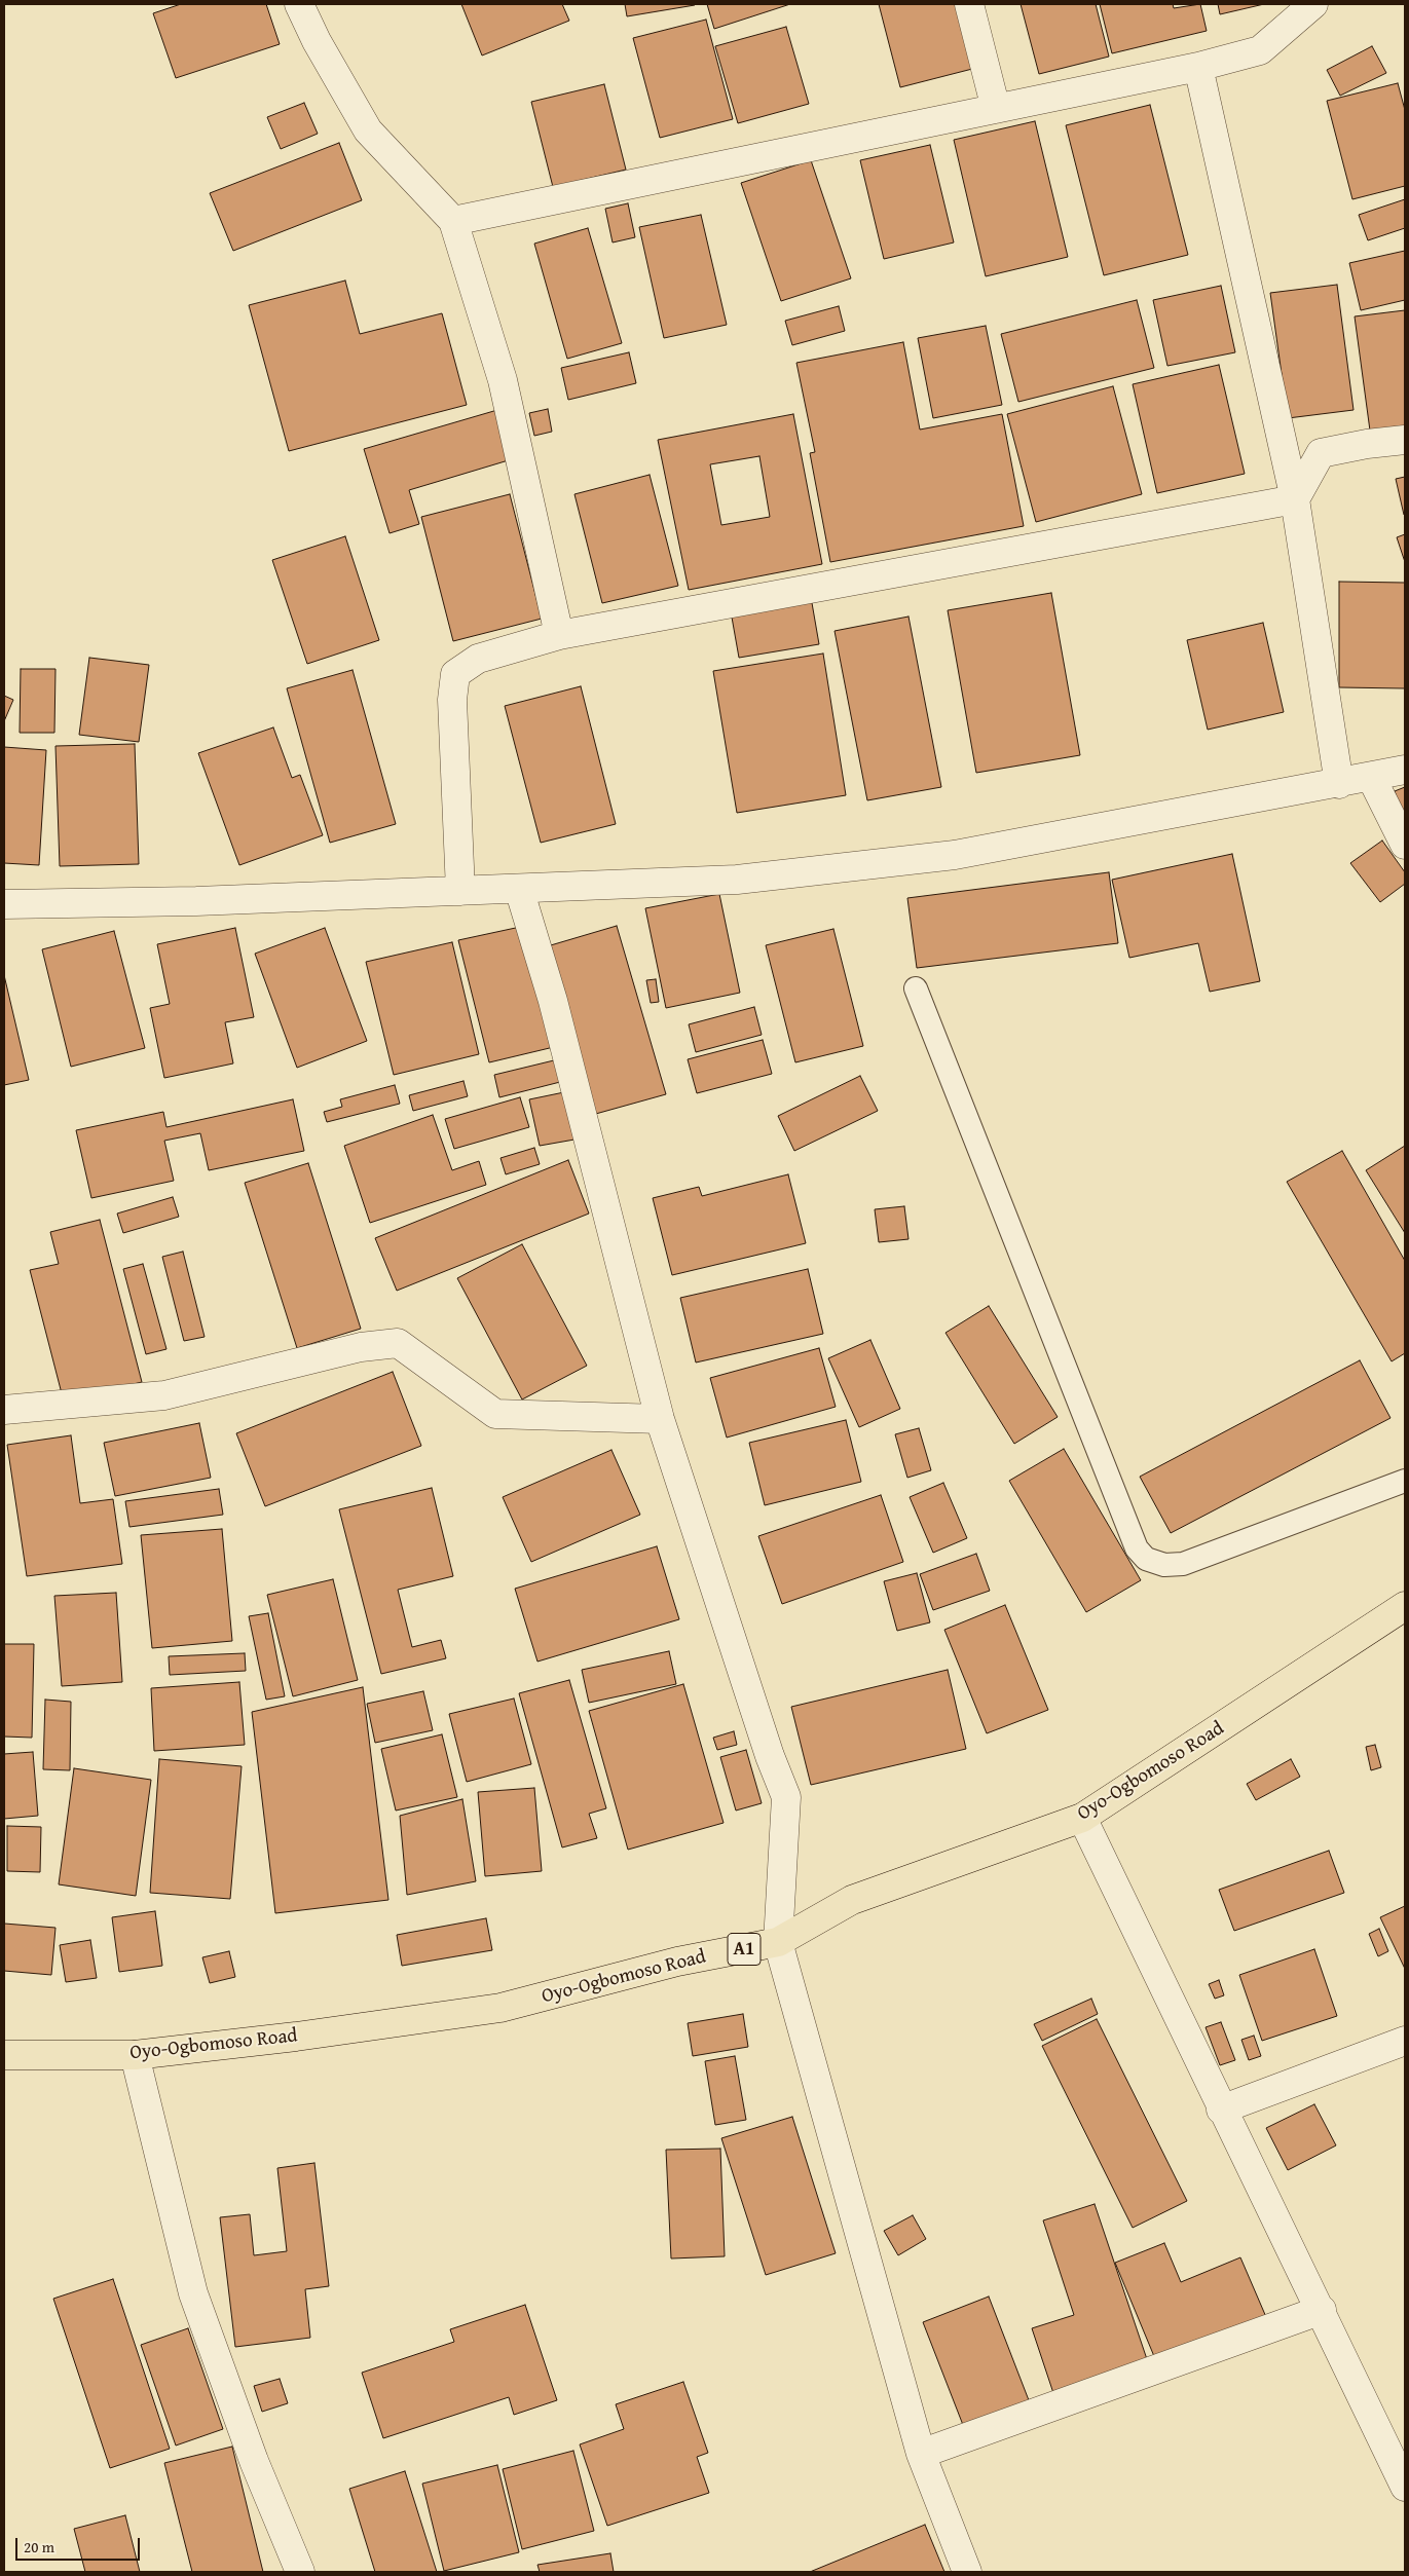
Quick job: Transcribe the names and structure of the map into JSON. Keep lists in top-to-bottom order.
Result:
{
  "streets": {
    "highway": ["Oyo-Ogbomoso Road", "A1"]
  },
  "scale_bar": "20 m"
}
